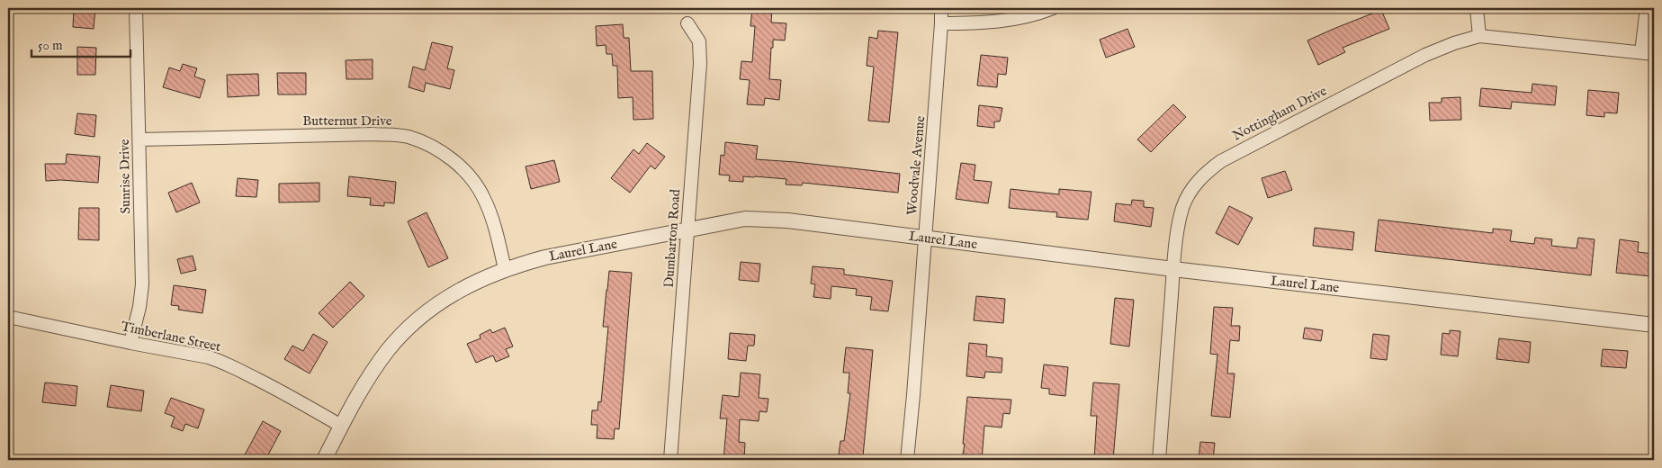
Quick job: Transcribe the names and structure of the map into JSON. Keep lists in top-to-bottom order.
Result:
{
  "streets": {
    "street": [
      "Nottingham Drive",
      "Butternut Drive",
      "Woodvale Avenue",
      "Sunrise Drive",
      "Dumbarton Road",
      "Laurel Lane",
      "Timberlane Street"
    ]
  },
  "crossings": [
    ["Nottingham Drive", "Laurel Lane"],
    ["Butternut Drive", "Sunrise Drive"],
    ["Butternut Drive", "Laurel Lane"],
    ["Woodvale Avenue", "Laurel Lane"],
    ["Sunrise Drive", "Timberlane Street"],
    ["Dumbarton Road", "Laurel Lane"],
    ["Laurel Lane", "Timberlane Street"]
  ],
  "scale_bar": "50 m"
}
